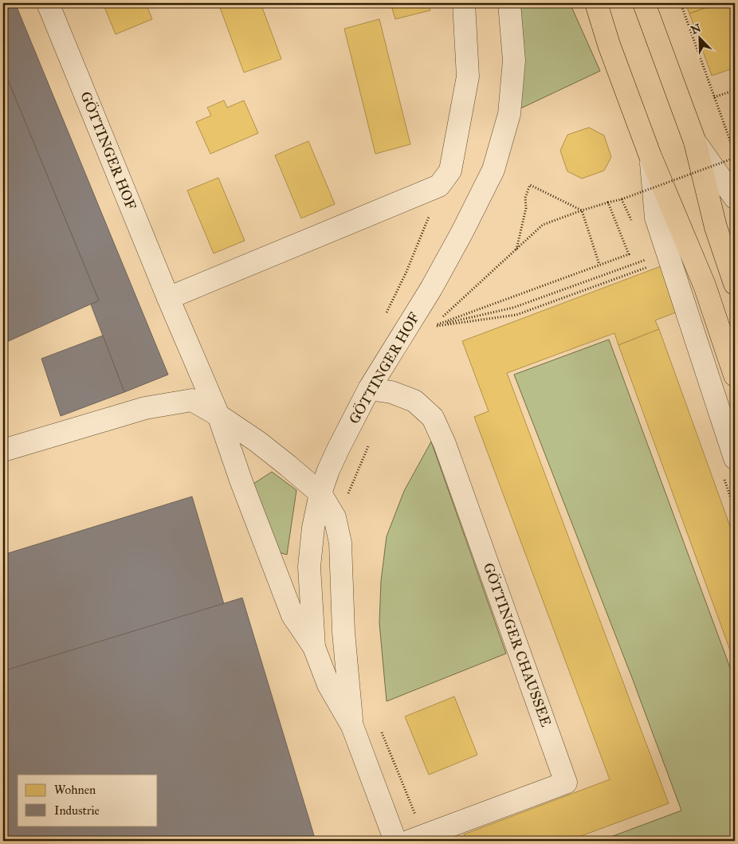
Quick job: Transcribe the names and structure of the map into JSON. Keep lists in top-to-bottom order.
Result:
{
  "streets": {
    "street": ["GÖTTINGER HOF", "GÖTTINGER CHAUSSEE"]
  },
  "crossings": [
    ["GÖTTINGER HOF", "GÖTTINGER CHAUSSEE"]
  ],
  "legend": ["Wohnen", "Industrie"],
  "north": "top left"
}
